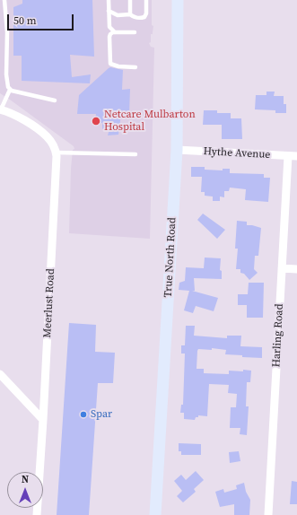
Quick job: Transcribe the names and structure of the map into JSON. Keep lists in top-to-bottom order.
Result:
{
  "streets": {
    "main road": ["True North Road"],
    "street": ["Hythe Avenue", "Meerlust Road", "Harling Road"]
  },
  "crossings": [
    ["Hythe Avenue", "True North Road"],
    ["Hythe Avenue", "Harling Road"]
  ],
  "places": ["Netcare Mulbarton Hospital", "Spar"],
  "scale_bar": "50 m",
  "north": "top"
}
